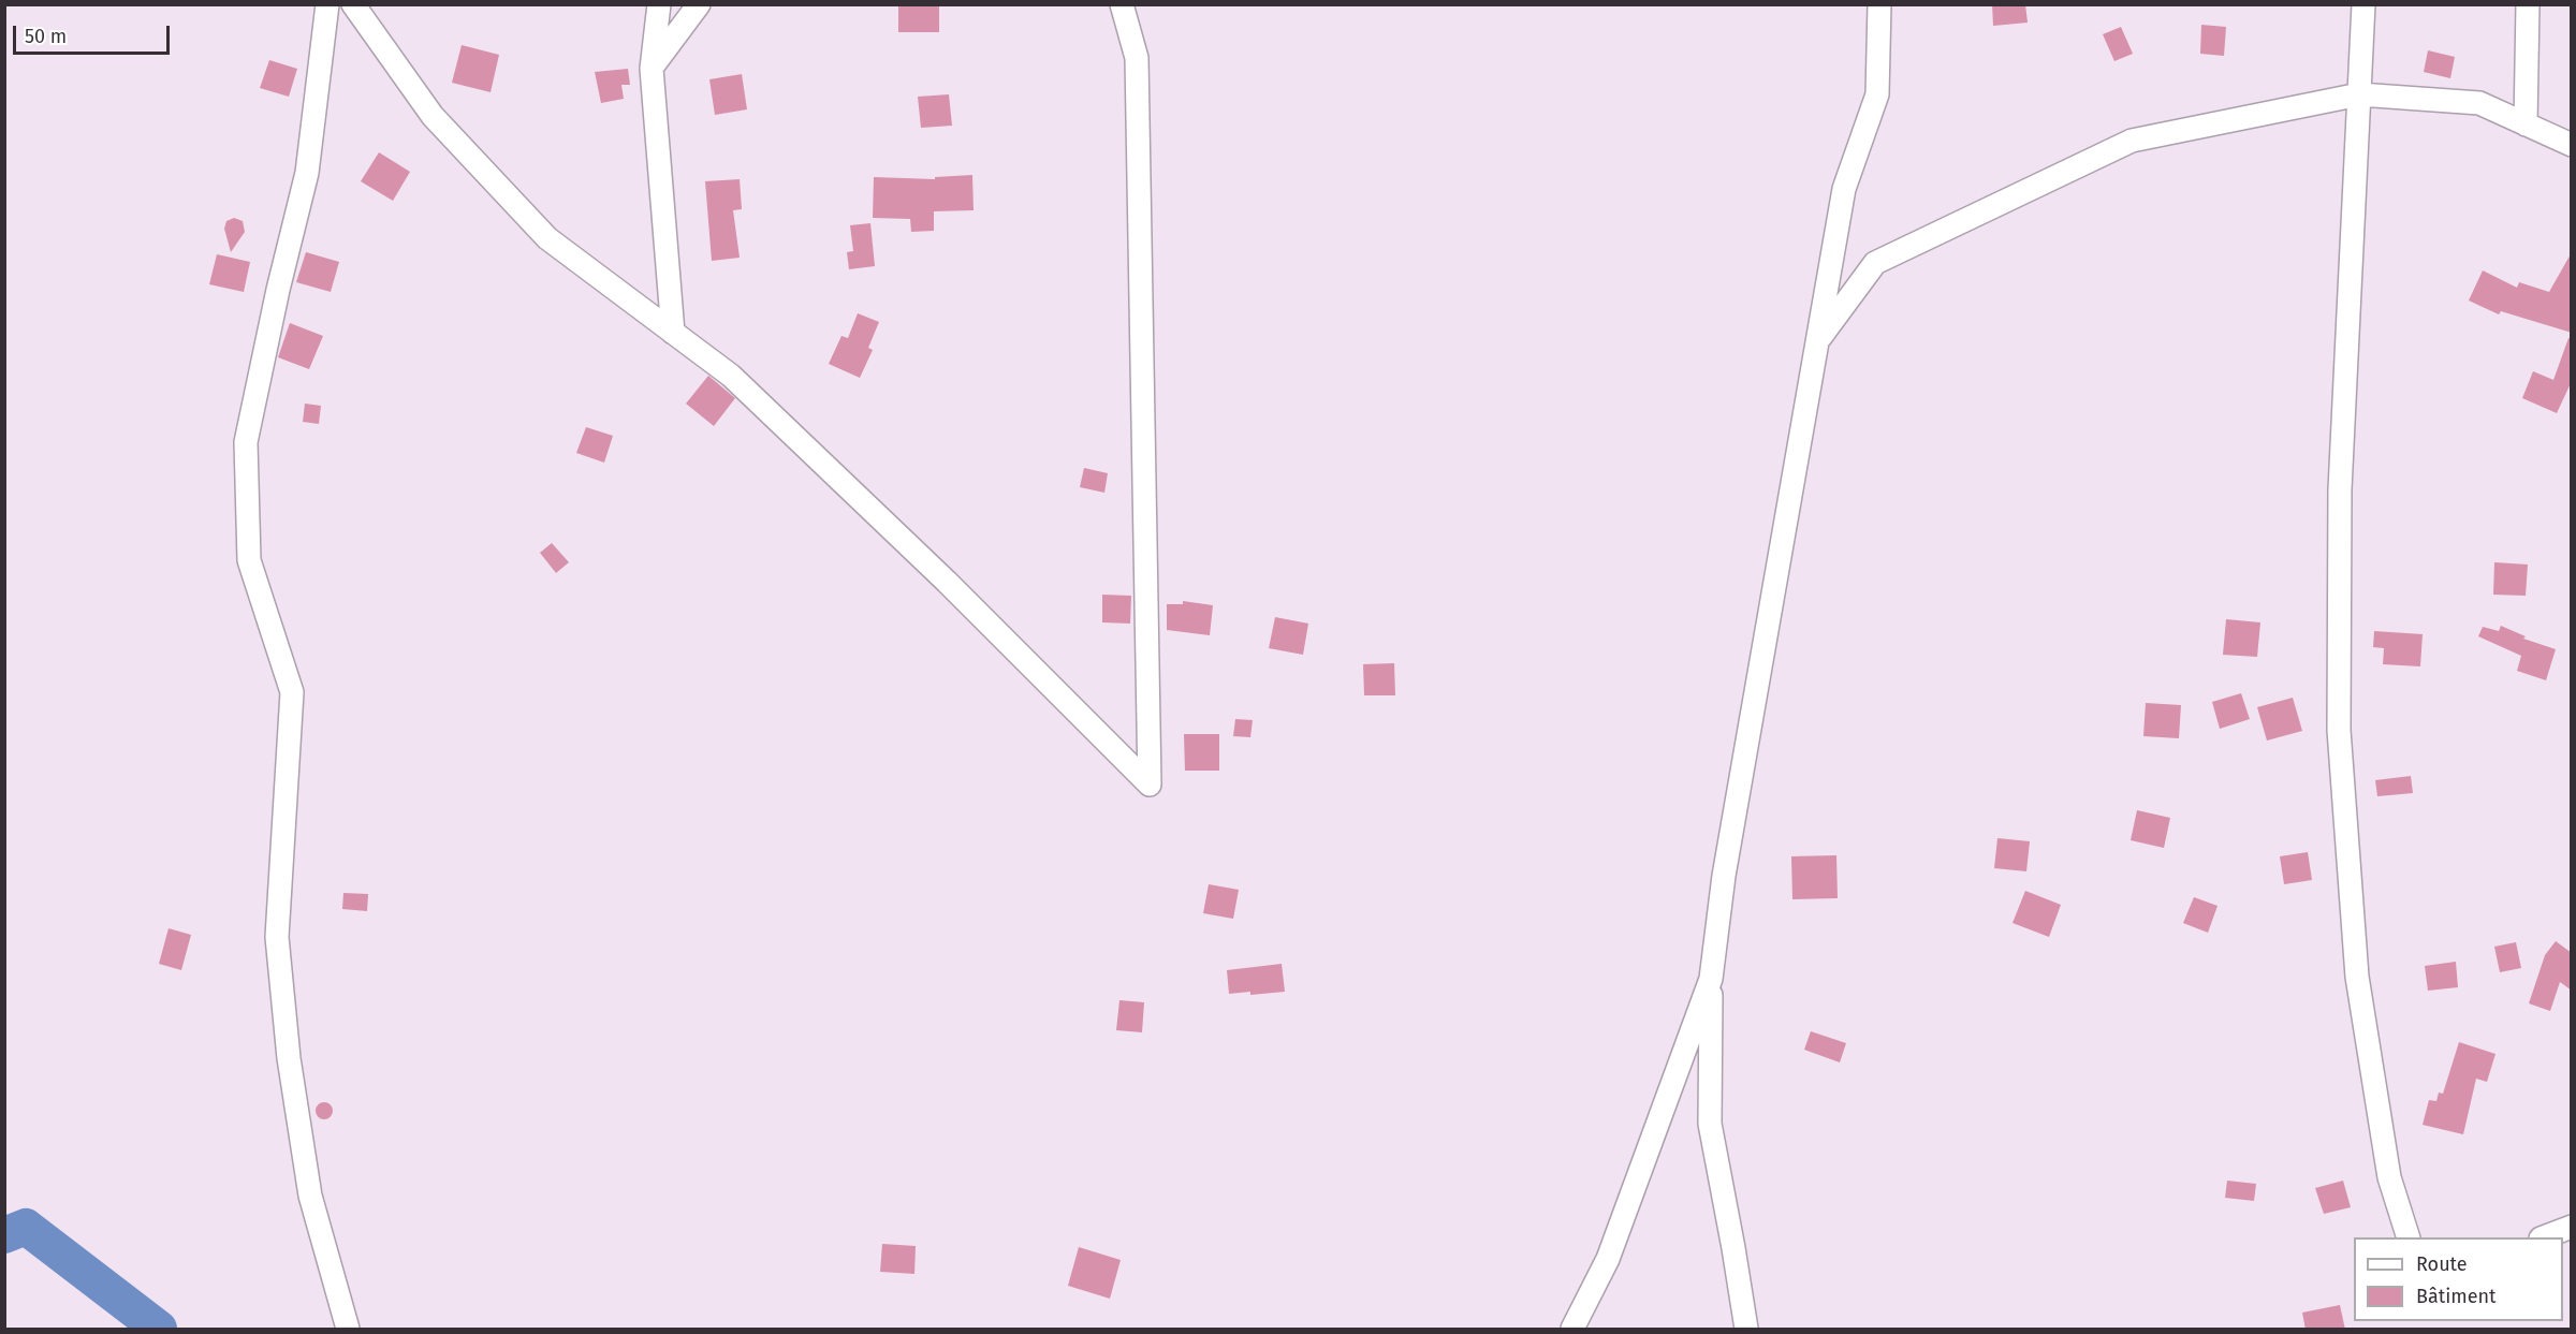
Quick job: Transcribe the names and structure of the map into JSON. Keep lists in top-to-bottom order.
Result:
{
  "legend": ["Route", "Bâtiment"],
  "scale_bar": "50 m"
}
